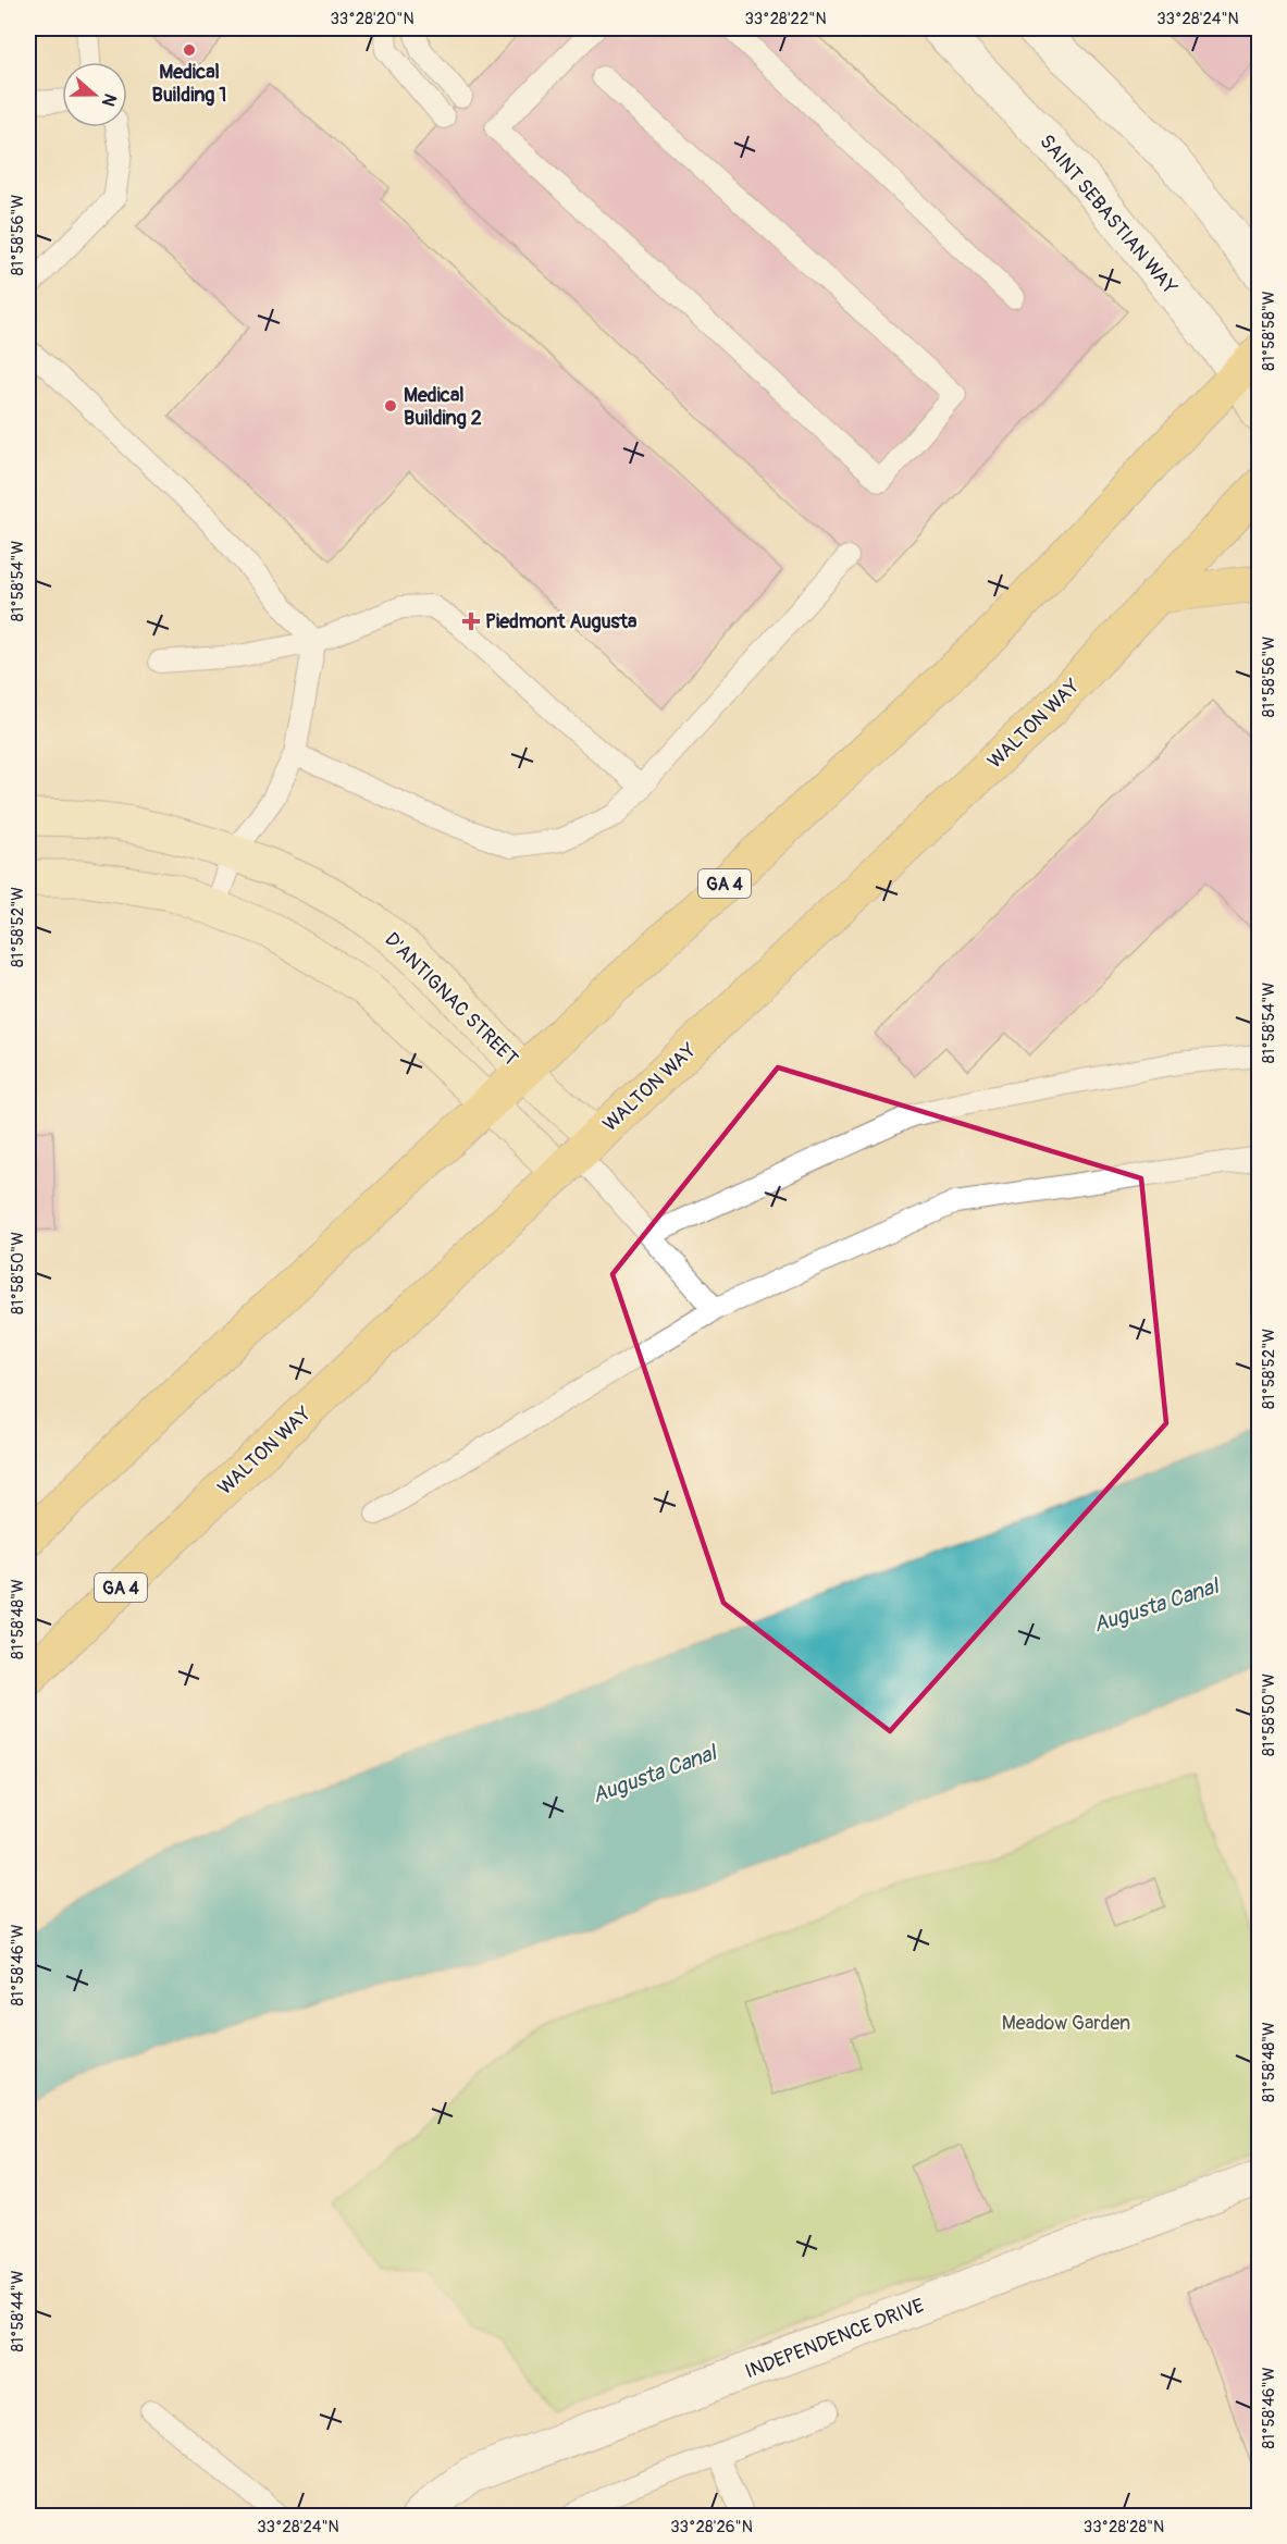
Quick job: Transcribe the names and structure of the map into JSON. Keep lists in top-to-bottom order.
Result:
{
  "streets": {
    "main road": ["WALTON WAY", "GA 4"],
    "street": ["SAINT SEBASTIAN WAY", "D'ANTIGNAC STREET", "INDEPENDENCE DRIVE"]
  },
  "crossings": [
    ["SAINT SEBASTIAN WAY", "GA 4"],
    ["WALTON WAY", "D'ANTIGNAC STREET"],
    ["GA 4", "D'ANTIGNAC STREET"]
  ],
  "water": ["Augusta Canal"],
  "parks": ["Meadow Garden"],
  "places": {
    "other": ["Medical Building 1", "Medical Building 2"],
    "health": ["Piedmont Augusta"]
  },
  "north": "right",
  "coordinates": [
    "33°28'20\"N",
    "33°28'22\"N",
    "33°28'24\"N",
    "81°58'56\"W",
    "81°58'58\"W",
    "81°58'54\"W",
    "81°58'52\"W",
    "81°58'50\"W",
    "81°58'48\"W",
    "81°58'46\"W",
    "81°58'44\"W",
    "33°28'26\"N",
    "33°28'28\"N"
  ]
}
